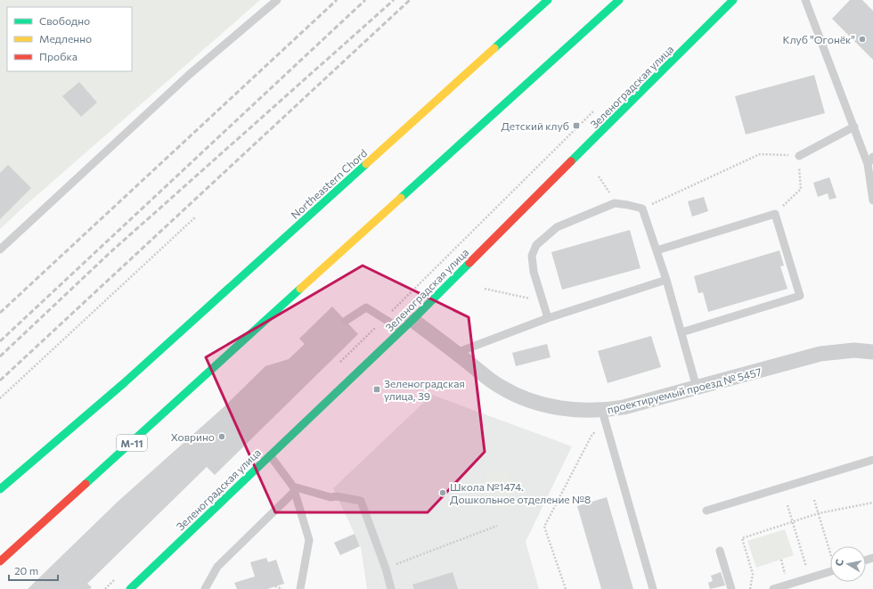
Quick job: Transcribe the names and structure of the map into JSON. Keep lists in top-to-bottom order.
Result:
{
  "streets": {
    "main road": ["Зеленоградская улица", "Northeastern Chord", "М-11"],
    "street": ["проектируемый проезд № 5457"]
  },
  "crossings": [
    ["Зеленоградская улица", "проектируемый проезд № 5457"]
  ],
  "places": {
    "other": ["Клуб \"Огонёк\"", "Ховрино", "Школа №1474. Дошкольное отделение №8"],
    "transit": ["Детский клуб", "Зеленоградская улица, 39"]
  },
  "legend": ["Свободно", "Медленно", "Пробка"],
  "scale_bar": "20 m",
  "north": "left"
}
